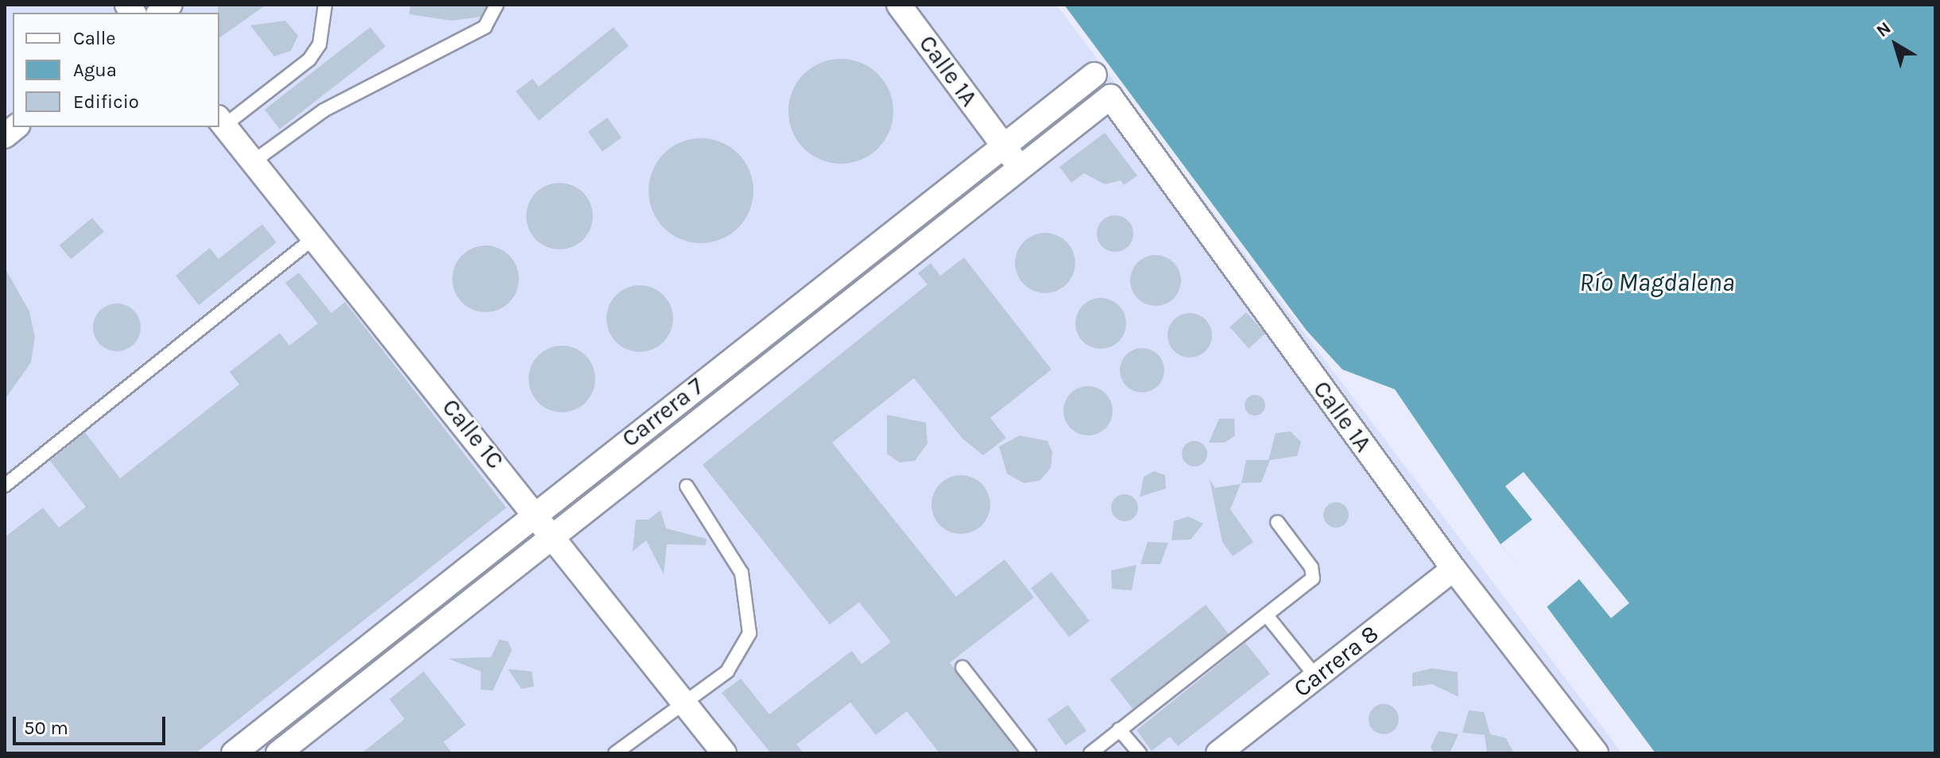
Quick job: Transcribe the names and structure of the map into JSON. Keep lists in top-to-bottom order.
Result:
{
  "streets": {
    "street": [
      "Calle 1A",
      "Carrera 7",
      "Calle 1C",
      "Carrera 8"
    ]
  },
  "crossings": [
    ["Calle 1A", "Carrera 7"],
    ["Calle 1A", "Carrera 8"],
    ["Carrera 7", "Calle 1C"]
  ],
  "water": ["Río Magdalena"],
  "legend": ["Calle", "Agua", "Edificio"],
  "scale_bar": "50 m",
  "north": "top left"
}
